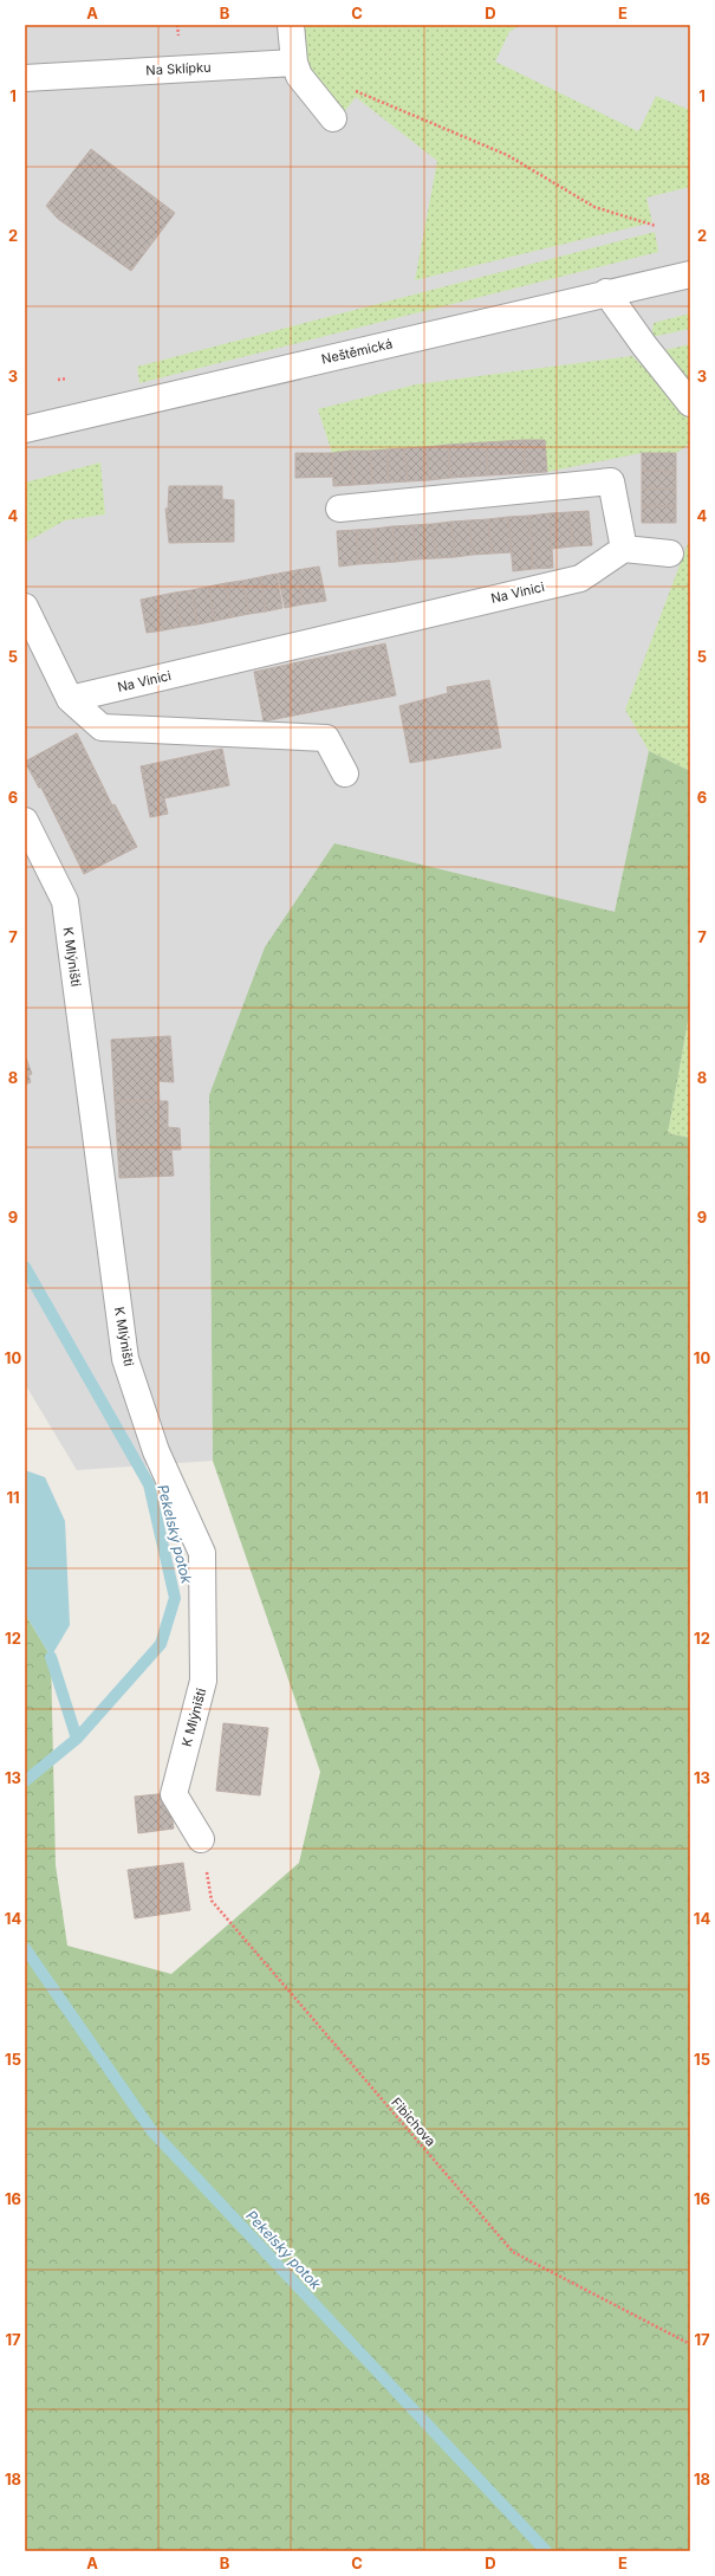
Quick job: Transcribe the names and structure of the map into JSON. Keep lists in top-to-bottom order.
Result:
{
  "streets": {
    "street": [
      "Na Sklípku",
      "Neštěmická",
      "Na Vinici",
      "K Mlýništi"
    ],
    "path": ["Fibichova"]
  },
  "crossings": [
    ["K Mlýništi", "Fibichova"]
  ],
  "water": ["Pekelský potok"],
  "grid": {
    "columns": [
      "A",
      "B",
      "C",
      "D",
      "E"
    ],
    "rows": [
      "1",
      "2",
      "3",
      "4",
      "5",
      "6",
      "7",
      "8",
      "9",
      "10",
      "11",
      "12",
      "13",
      "14",
      "15",
      "16",
      "17",
      "18"
    ]
  }
}
